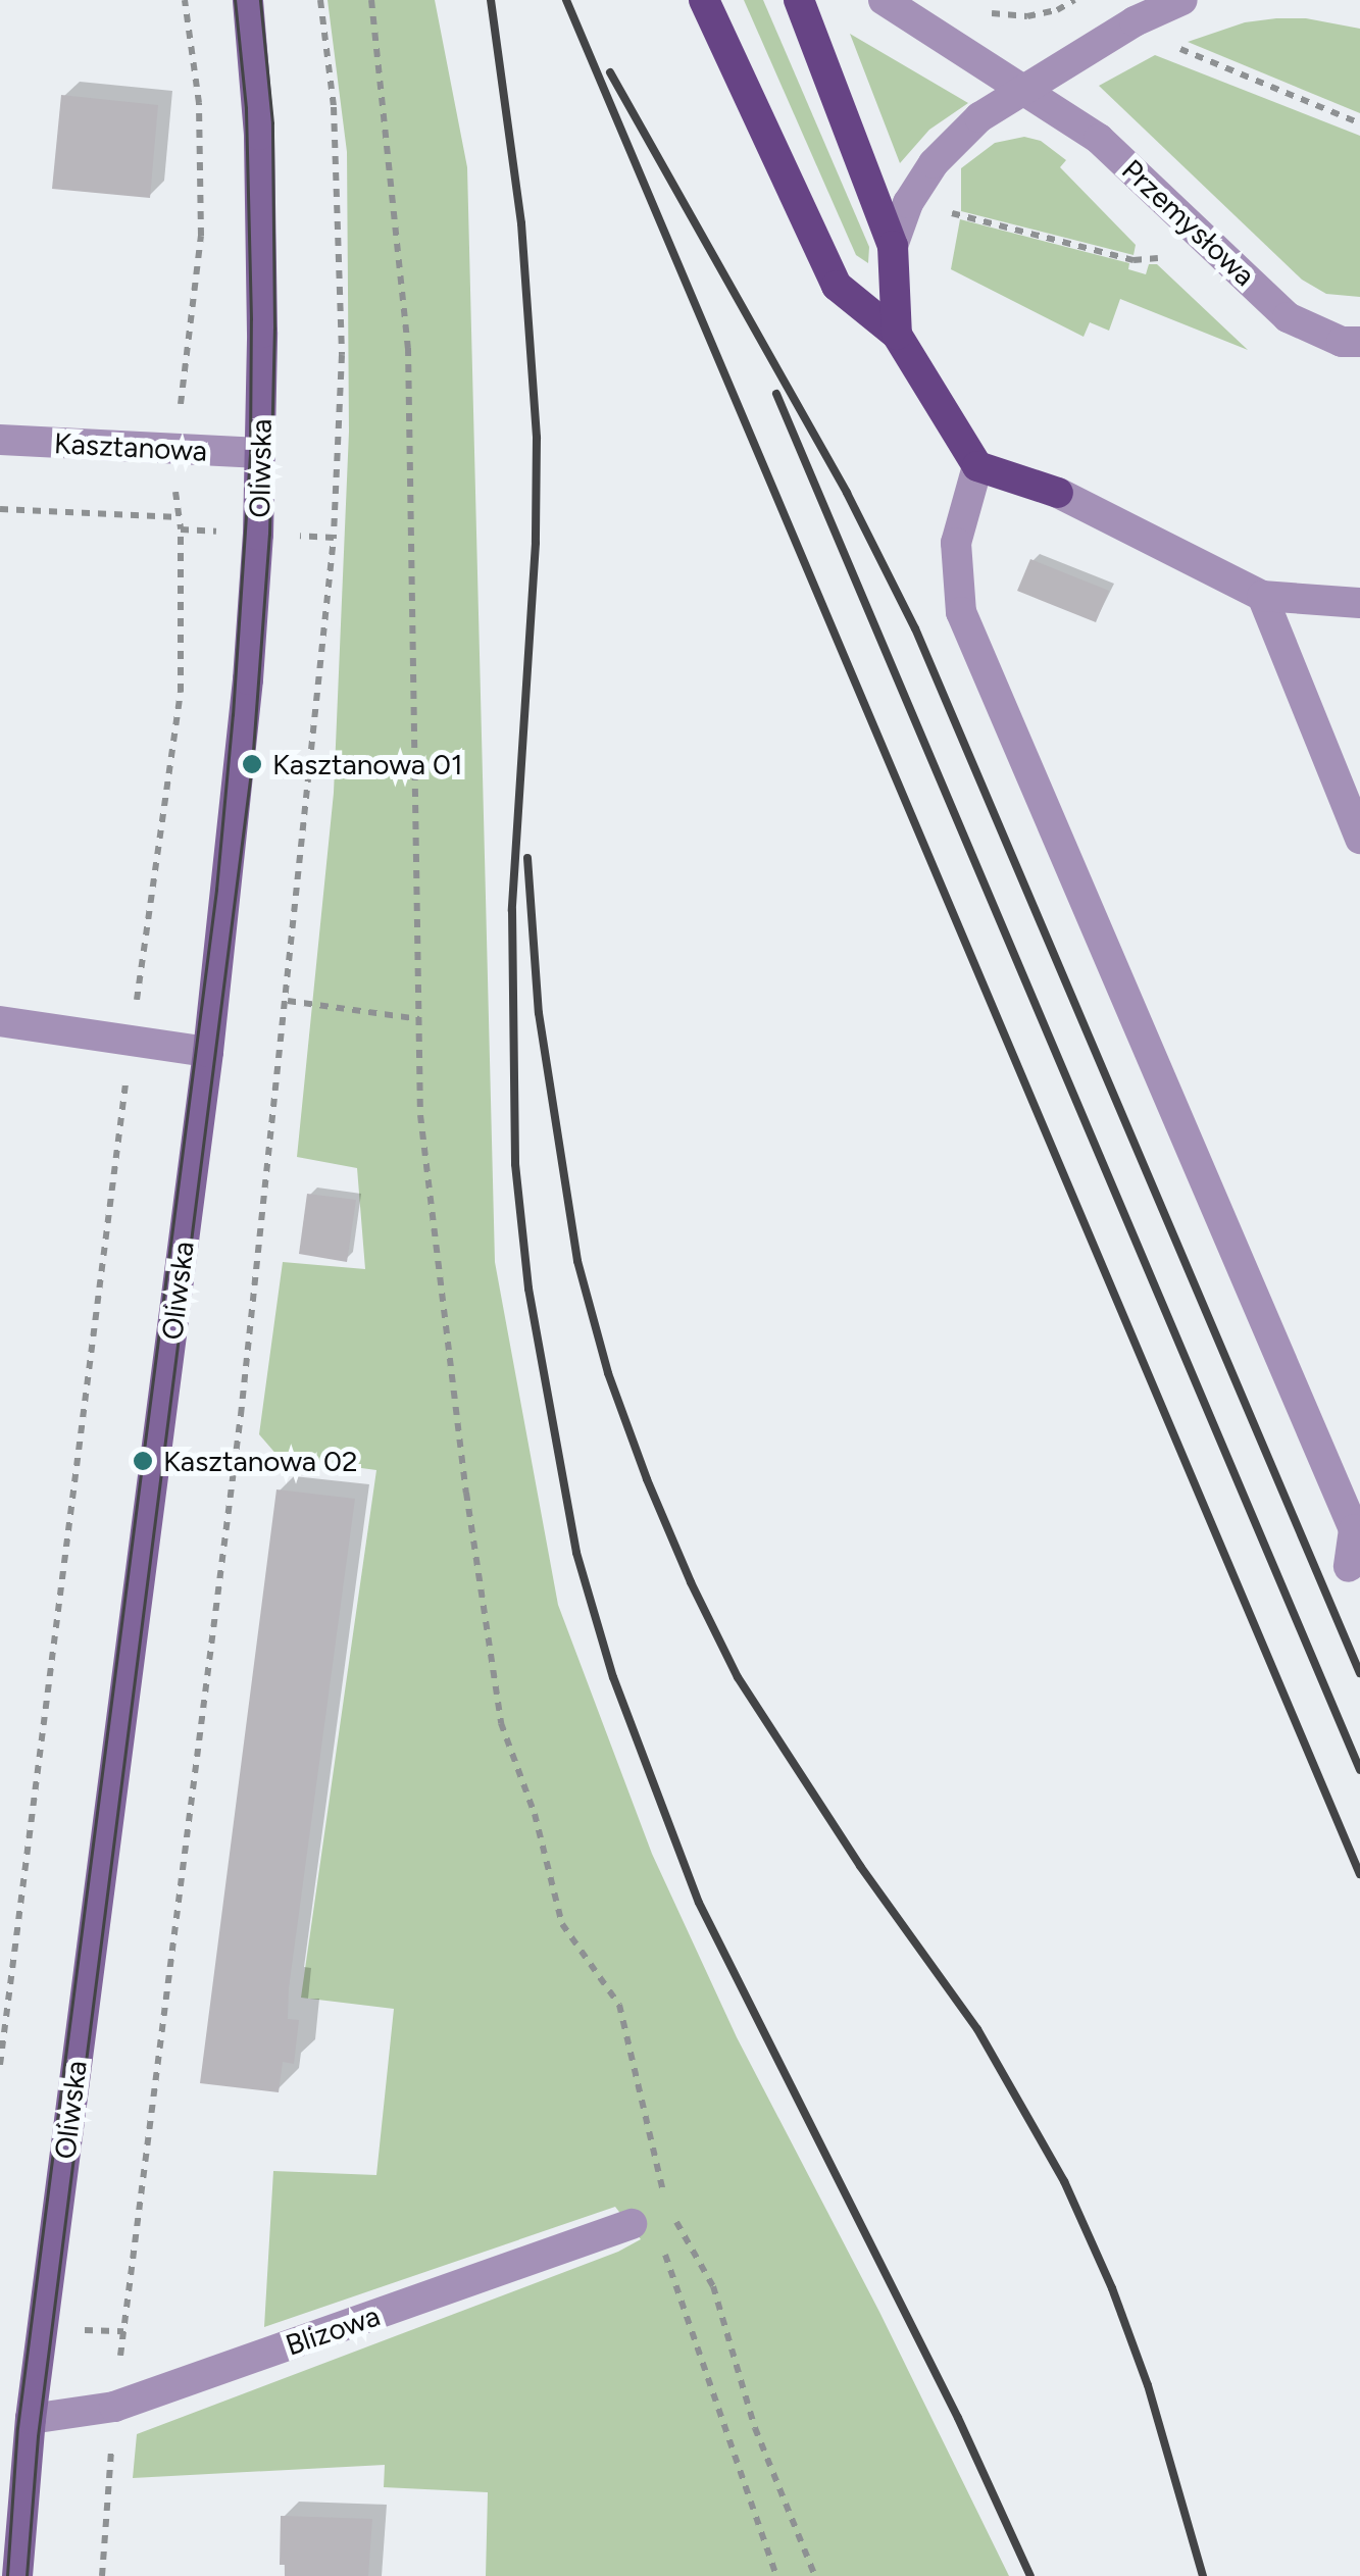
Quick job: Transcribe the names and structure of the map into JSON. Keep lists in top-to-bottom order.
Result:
{
  "streets": {
    "street": [
      "Przemysłowa",
      "Kasztanowa",
      "Oliwska",
      "Blizowa"
    ]
  },
  "crossings": [
    ["Kasztanowa", "Oliwska"],
    ["Oliwska", "Blizowa"]
  ],
  "places": ["Kasztanowa 01", "Kasztanowa 02"]
}
